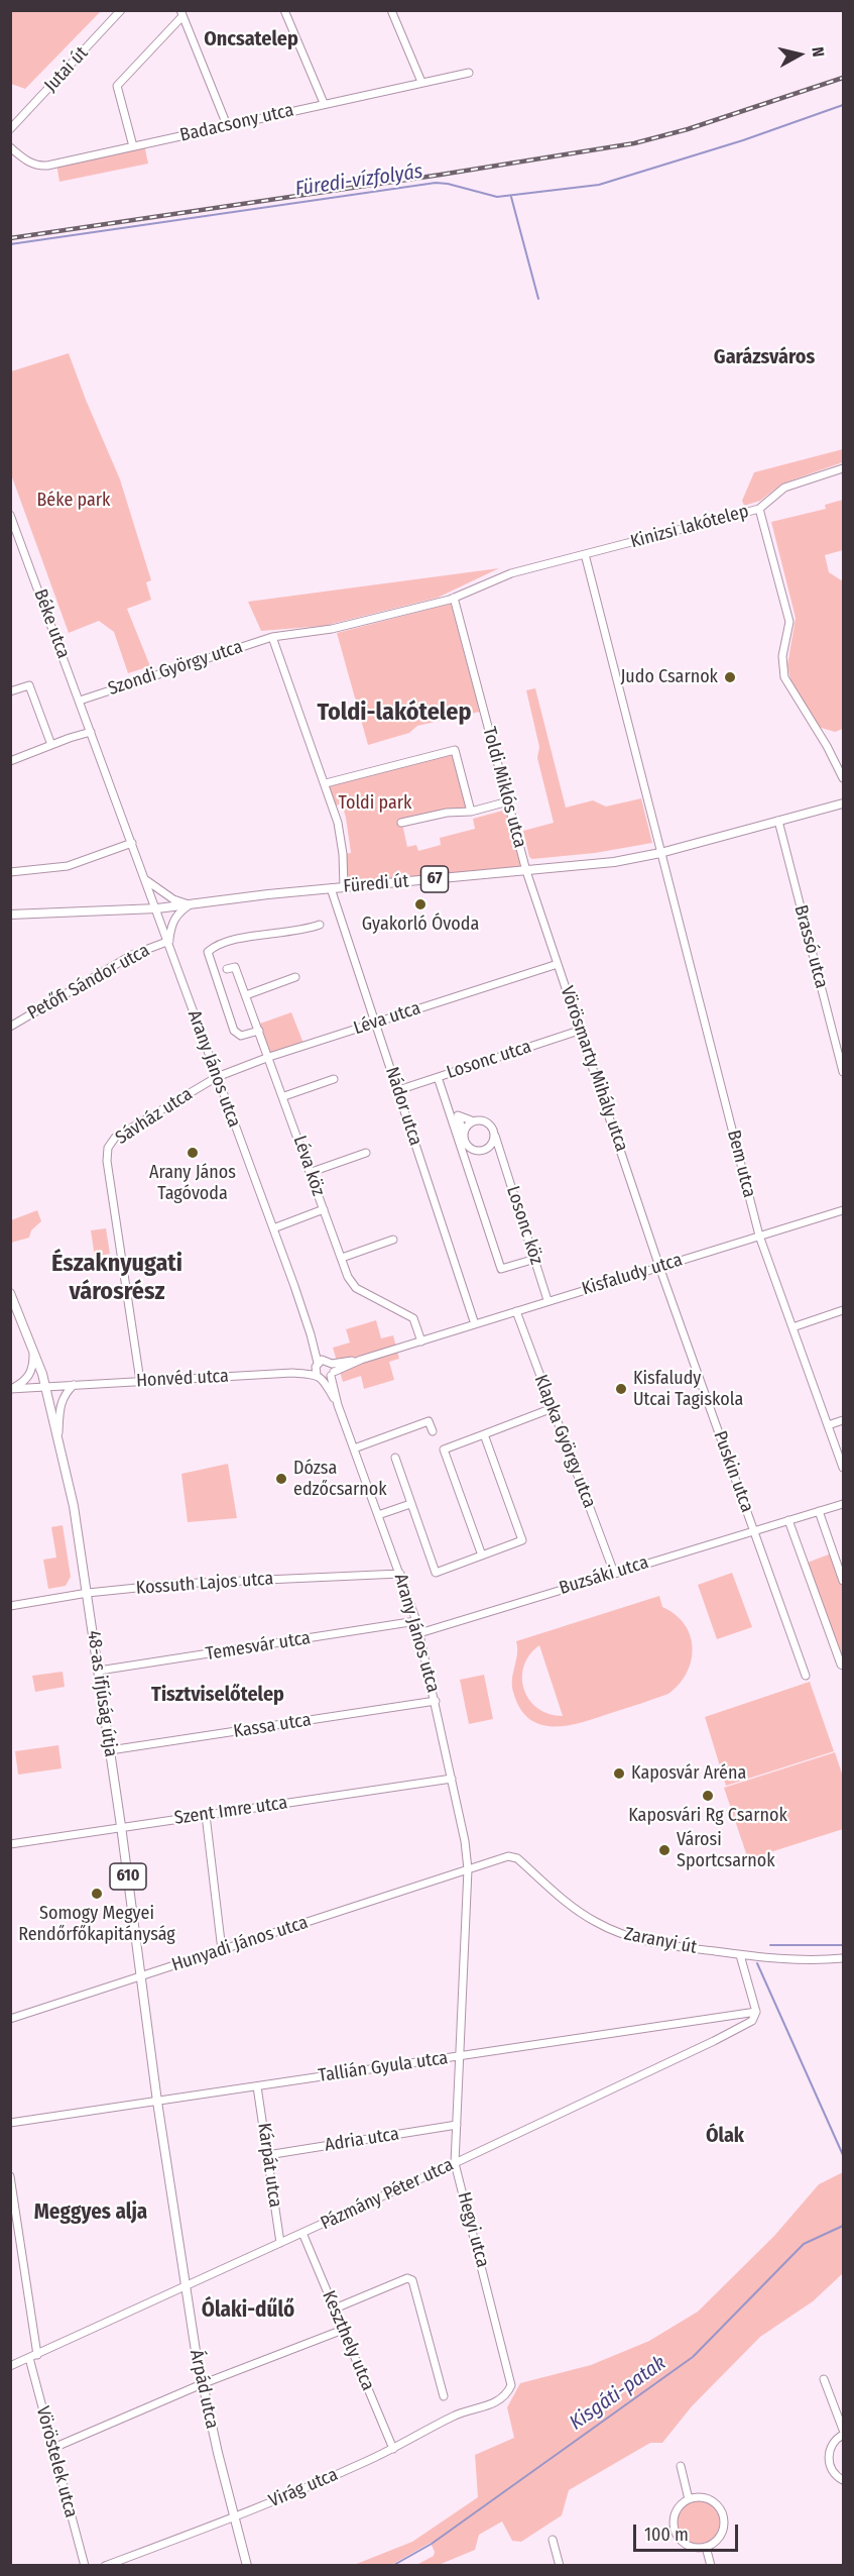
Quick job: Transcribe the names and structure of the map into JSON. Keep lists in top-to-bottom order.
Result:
{
  "streets": {
    "main road": [
      "67",
      "Füredi út",
      "48-as ifjúság útja",
      "610",
      "Árpád utca"
    ],
    "street": [
      "Jutai út",
      "Badacsony utca",
      "Kinizsi lakótelep",
      "Béke utca",
      "Szondi György utca",
      "Toldi Miklós utca",
      "Brassó utca",
      "Petőfi Sándor utca",
      "Léva utca",
      "Losonc utca",
      "Arany János utca",
      "Vörösmarty Mihály utca",
      "Nádor utca",
      "Sávház utca",
      "Bem utca",
      "Léva köz",
      "Losonc köz",
      "Kisfaludy utca",
      "Honvéd utca",
      "Klapka György utca",
      "Puskin utca",
      "Buzsáki utca",
      "Kossuth Lajos utca",
      "Temesvár utca",
      "Kassa utca",
      "Szent Imre utca",
      "Zaranyi út",
      "Hunyadi János utca",
      "Tallián Gyula utca",
      "Adria utca",
      "Kárpát utca",
      "Pázmány Péter utca",
      "Hegyi utca",
      "Keszthely utca",
      "Vöröstelek utca",
      "Virág utca"
    ]
  },
  "crossings": [
    ["Kinizsi lakótelep", "Szondi György utca"],
    ["Kinizsi lakótelep", "Toldi Miklós utca"],
    ["Béke utca", "Szondi György utca"],
    ["Béke utca", "Füredi út"],
    ["Béke utca", "Arany János utca"],
    ["Szondi György utca", "Toldi Miklós utca"],
    ["Toldi Miklós utca", "Füredi út"],
    ["Toldi Miklós utca", "Vörösmarty Mihály utca"],
    ["Füredi út", "Brassó utca"],
    ["Füredi út", "Arany János utca"],
    ["Füredi út", "Vörösmarty Mihály utca"],
    ["Füredi út", "Nádor utca"],
    ["Füredi út", "Bem utca"],
    ["Petőfi Sándor utca", "Arany János utca"],
    ["Léva utca", "Arany János utca"],
    ["Léva utca", "Vörösmarty Mihály utca"],
    ["Léva utca", "Nádor utca"],
    ["Léva utca", "Sávház utca"],
    ["Léva utca", "Léva köz"],
    ["Losonc utca", "Vörösmarty Mihály utca"],
    ["Losonc utca", "Nádor utca"],
    ["Arany János utca", "Sávház utca"],
    ["Arany János utca", "Honvéd utca"],
    ["Arany János utca", "Buzsáki utca"],
    ["Arany János utca", "Kossuth Lajos utca"],
    ["Arany János utca", "Temesvár utca"],
    ["Arany János utca", "Kassa utca"],
    ["Arany János utca", "Szent Imre utca"],
    ["Arany János utca", "Zaranyi út"],
    ["Arany János utca", "Hunyadi János utca"],
    ["Arany János utca", "Hegyi utca"],
    ["Vörösmarty Mihály utca", "Kisfaludy utca"],
    ["Vörösmarty Mihály utca", "Puskin utca"],
    ["Nádor utca", "Kisfaludy utca"],
    ["Sávház utca", "Honvéd utca"],
    ["Bem utca", "Kisfaludy utca"],
    ["Léva köz", "Kisfaludy utca"],
    ["Losonc köz", "Kisfaludy utca"],
    ["Kisfaludy utca", "Klapka György utca"],
    ["Kisfaludy utca", "Puskin utca"],
    ["Honvéd utca", "48-as ifjúság útja"],
    ["Klapka György utca", "Buzsáki utca"],
    ["Puskin utca", "Buzsáki utca"],
    ["Kossuth Lajos utca", "48-as ifjúság útja"],
    ["Temesvár utca", "48-as ifjúság útja"],
    ["48-as ifjúság útja", "Kassa utca"],
    ["48-as ifjúság útja", "Szent Imre utca"],
    ["48-as ifjúság útja", "Hunyadi János utca"],
    ["48-as ifjúság útja", "Tallián Gyula utca"],
    ["48-as ifjúság útja", "Árpád utca"],
    ["Zaranyi út", "Hunyadi János utca"],
    ["Zaranyi út", "Hegyi utca"],
    ["Hunyadi János utca", "Hegyi utca"],
    ["Tallián Gyula utca", "Kárpát utca"],
    ["Tallián Gyula utca", "Pázmány Péter utca"],
    ["Tallián Gyula utca", "Hegyi utca"],
    ["Tallián Gyula utca", "Árpád utca"],
    ["Adria utca", "Kárpát utca"],
    ["Adria utca", "Hegyi utca"],
    ["Kárpát utca", "Pázmány Péter utca"],
    ["Pázmány Péter utca", "Hegyi utca"],
    ["Pázmány Péter utca", "Keszthely utca"],
    ["Pázmány Péter utca", "Árpád utca"],
    ["Pázmány Péter utca", "Vöröstelek utca"],
    ["Hegyi utca", "Virág utca"],
    ["Keszthely utca", "Virág utca"],
    ["Árpád utca", "Virág utca"]
  ],
  "districts": [
    "Oncsatelep",
    "Garázsváros",
    "Toldi-lakótelep",
    "Északnyugati városrész",
    "Tisztviselőtelep",
    "Ólak",
    "Meggyes alja",
    "Ólaki-dűlő"
  ],
  "water": ["Füredi-vízfolyás", "Kisgáti-patak"],
  "parks": ["Béke park", "Toldi park"],
  "places": [
    "Judo Csarnok",
    "Gyakorló Óvoda",
    "Arany János Tagóvoda",
    "Kisfaludy Utcai Tagiskola",
    "Dózsa edzőcsarnok",
    "Kaposvár Aréna",
    "Kaposvári Rg Csarnok",
    "Városi Sportcsarnok",
    "Somogy Megyei Rendőrfőkapitányság"
  ],
  "scale_bar": "100 m",
  "north": "right"
}
